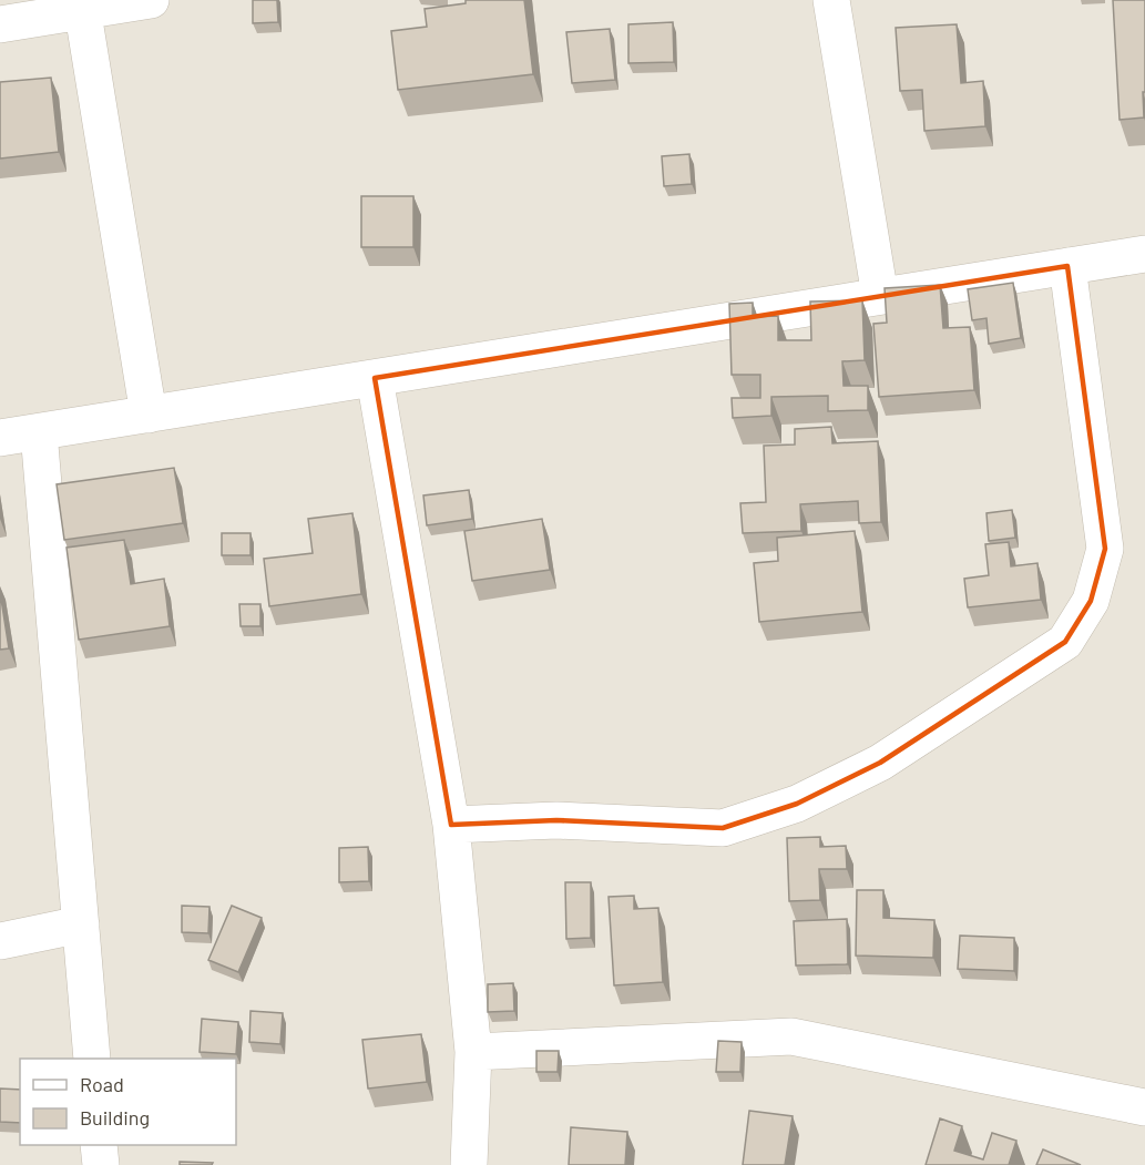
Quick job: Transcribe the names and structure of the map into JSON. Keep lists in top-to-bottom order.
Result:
{
  "legend": ["Road", "Building"]
}
